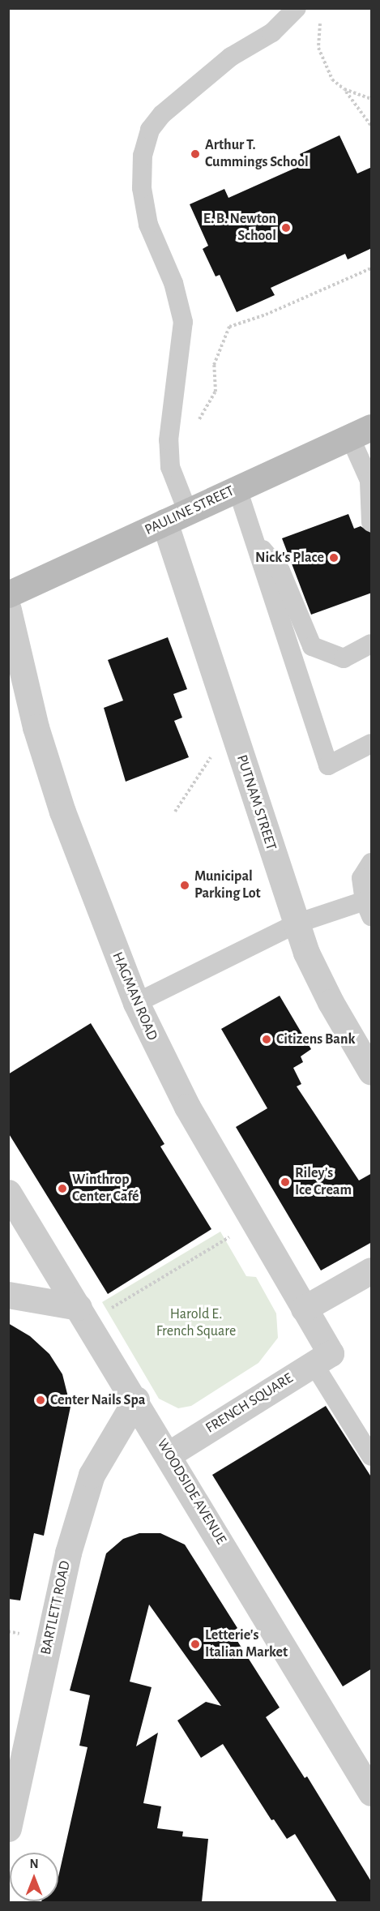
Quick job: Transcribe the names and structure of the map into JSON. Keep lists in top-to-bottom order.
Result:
{
  "streets": {
    "main road": ["PAULINE STREET"],
    "street": [
      "PUTNAM STREET",
      "HAGMAN ROAD",
      "FRENCH SQUARE",
      "WOODSIDE AVENUE",
      "BARTLETT ROAD"
    ]
  },
  "crossings": [
    ["PAULINE STREET", "PUTNAM STREET"],
    ["HAGMAN ROAD", "FRENCH SQUARE"],
    ["FRENCH SQUARE", "WOODSIDE AVENUE"],
    ["WOODSIDE AVENUE", "BARTLETT ROAD"]
  ],
  "parks": ["Harold E. French Square"],
  "places": [
    "Arthur T. Cummings School",
    "E. B. Newton School",
    "Nick's Place",
    "Municipal Parking Lot",
    "Citizens Bank",
    "Riley’s Ice Cream",
    "Winthrop Center Café",
    "Center Nails Spa",
    "Letterie's Italian Market"
  ],
  "north": "top"
}
